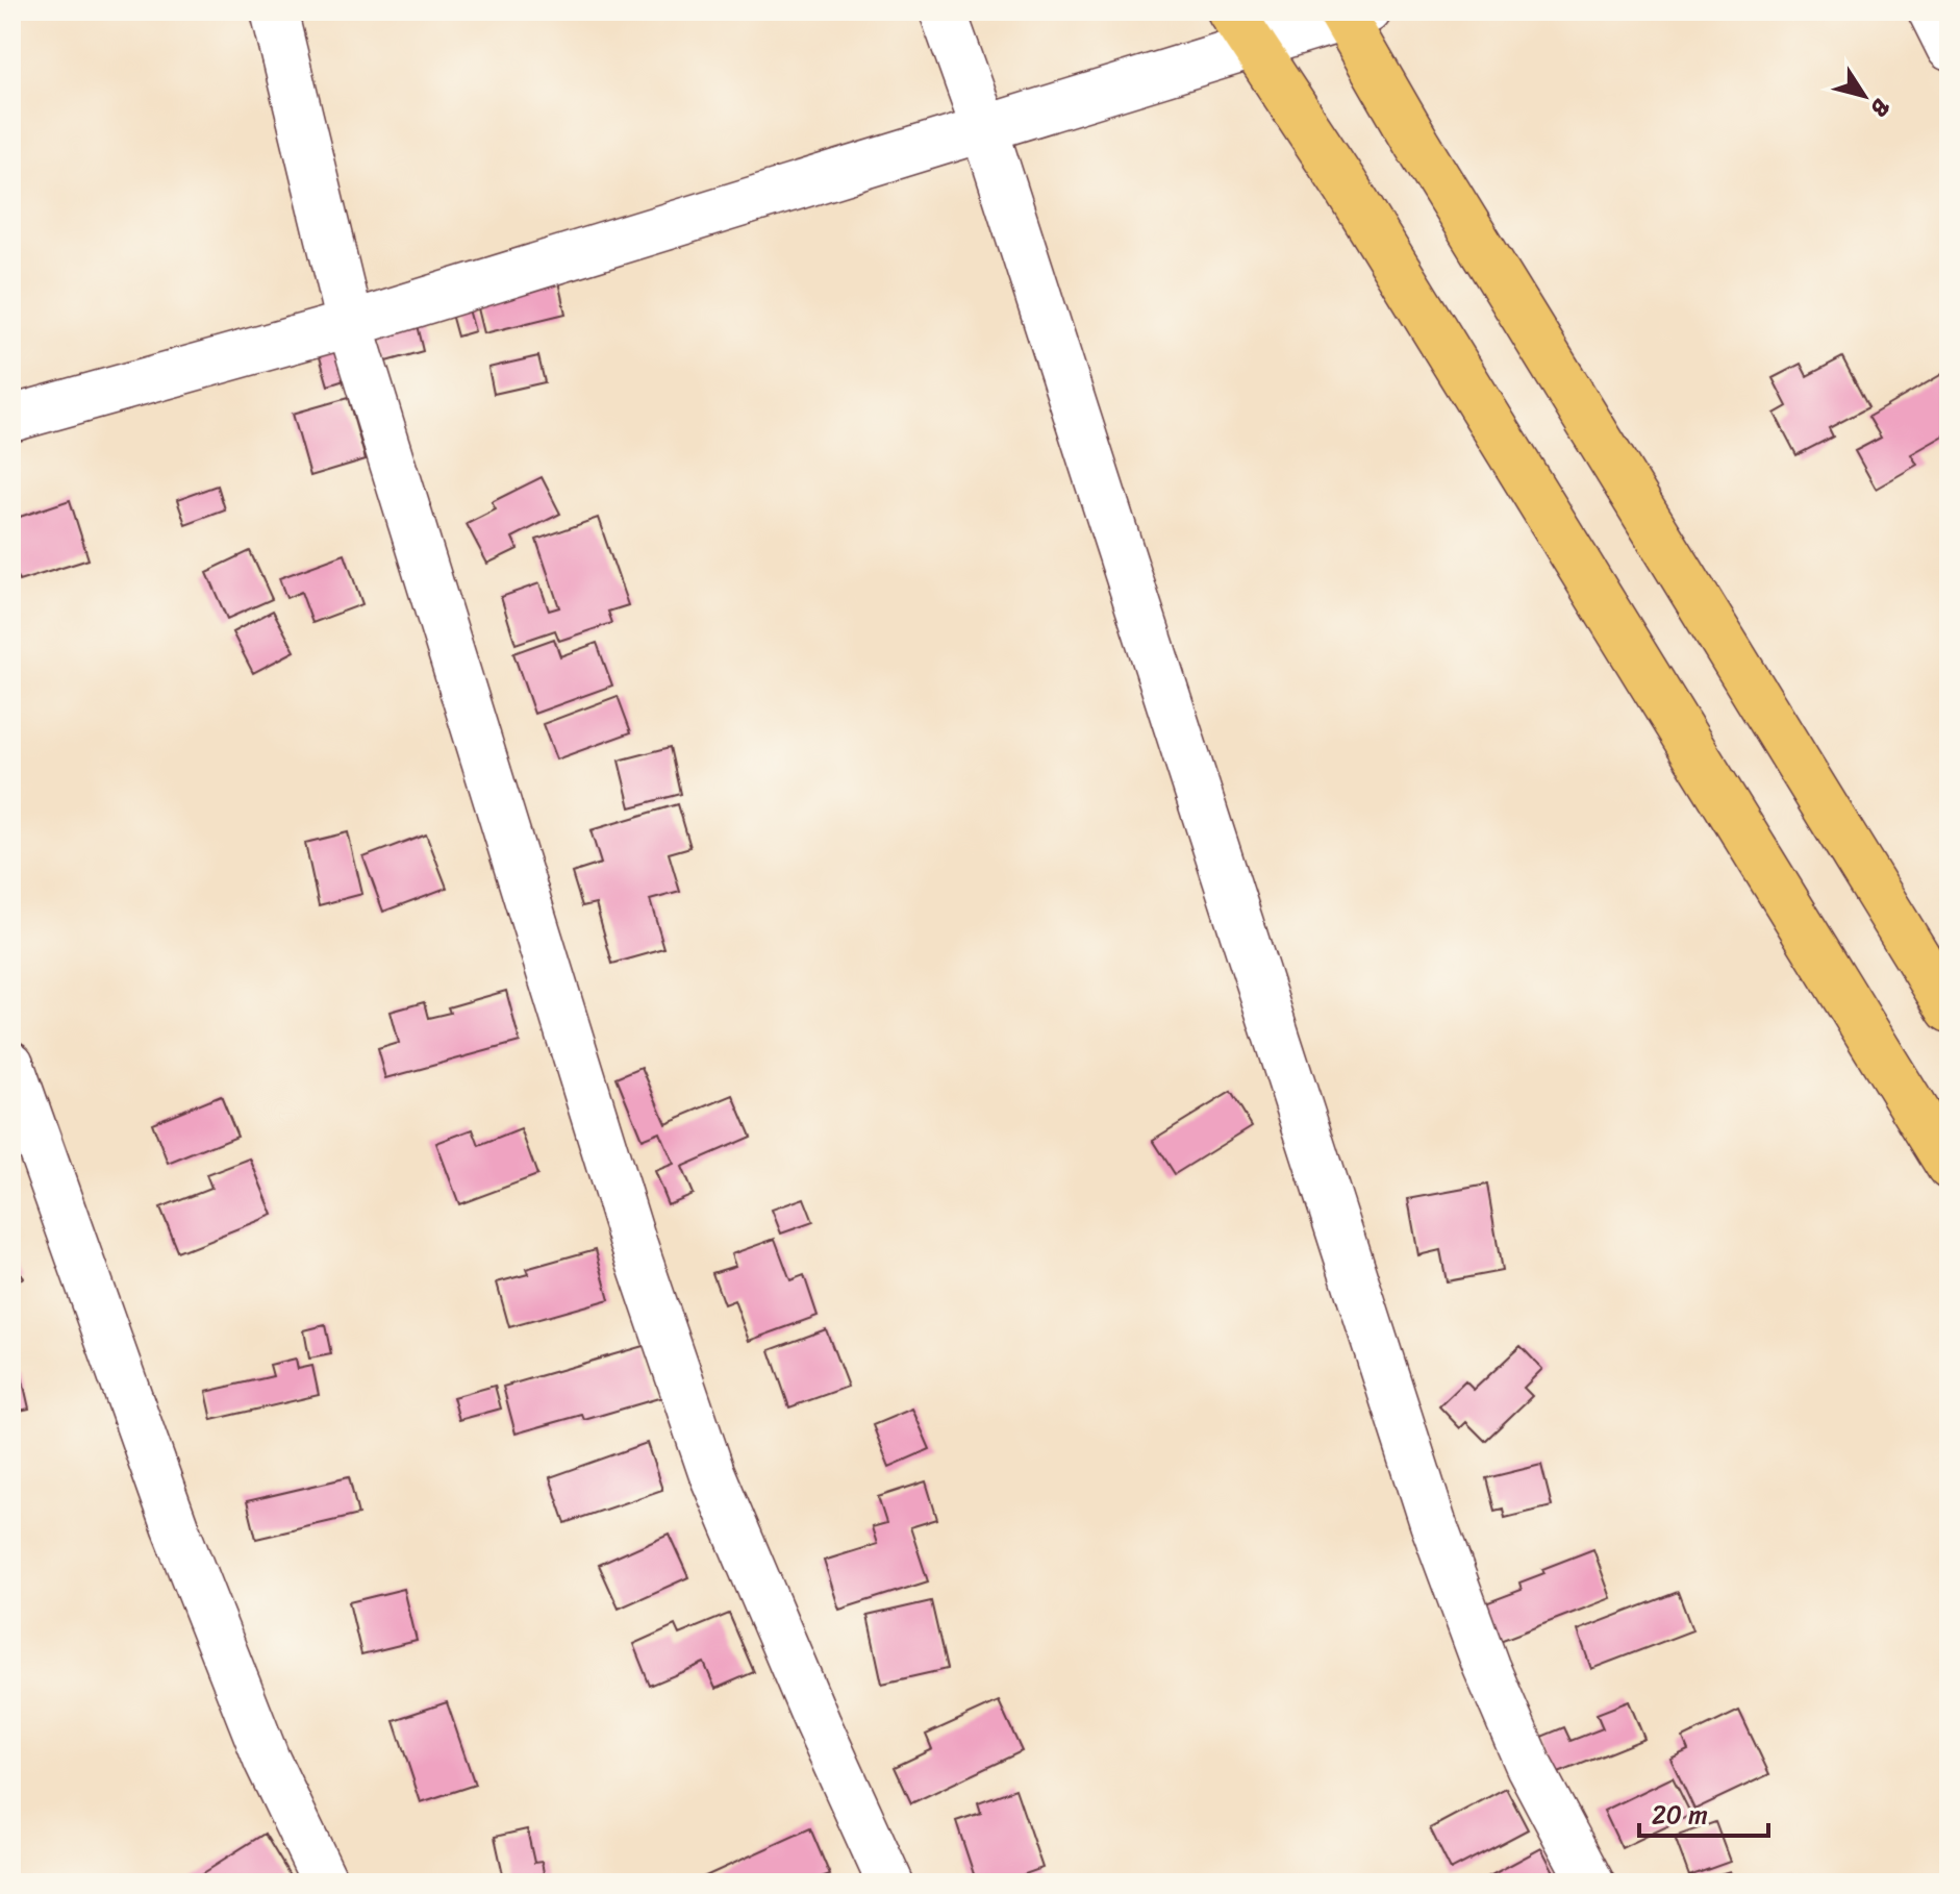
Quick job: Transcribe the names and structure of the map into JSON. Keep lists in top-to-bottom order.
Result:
{
  "scale_bar": "20 m",
  "north": "bottom right"
}
